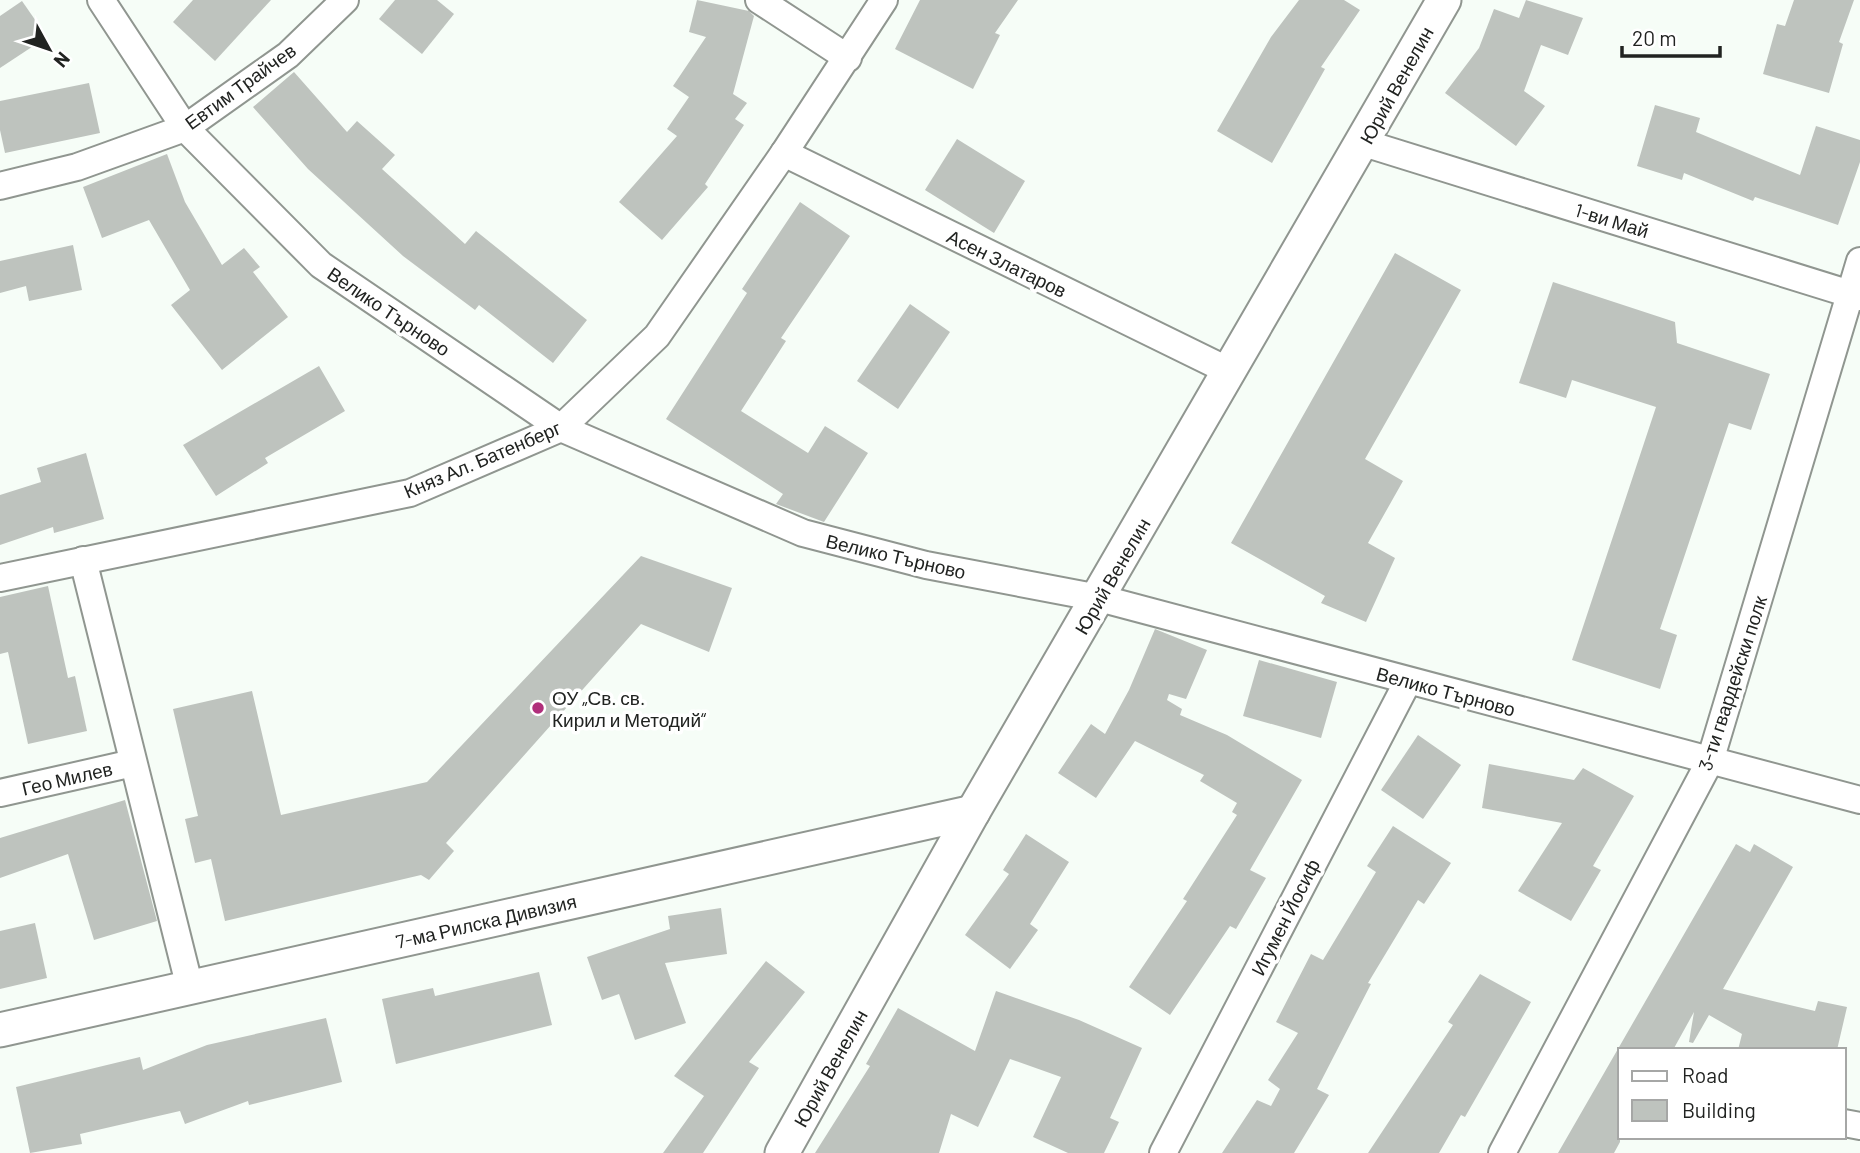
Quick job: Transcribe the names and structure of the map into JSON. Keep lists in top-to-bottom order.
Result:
{
  "streets": {
    "street": [
      "Юрий Венелин",
      "Евтим Трайчев",
      "1-ви Май",
      "Асен Златаров",
      "Велико Търново",
      "Княз Ал. Батенберг",
      "3-ти гвардейски полк",
      "Гео Милев",
      "Игумен Йосиф",
      "7-ма Рилска Дивизия"
    ]
  },
  "crossings": [
    ["Юрий Венелин", "1-ви Май"],
    ["Юрий Венелин", "Асен Златаров"],
    ["Юрий Венелин", "Велико Търново"],
    ["Юрий Венелин", "7-ма Рилска Дивизия"],
    ["Евтим Трайчев", "Велико Търново"],
    ["1-ви Май", "3-ти гвардейски полк"],
    ["Асен Златаров", "Княз Ал. Батенберг"],
    ["Велико Търново", "Княз Ал. Батенберг"],
    ["Велико Търново", "3-ти гвардейски полк"],
    ["Велико Търново", "Игумен Йосиф"]
  ],
  "places": ["ОУ „Св. св. Кирил и Методий“"],
  "legend": ["Road", "Building"],
  "scale_bar": "20 m",
  "north": "bottom right"
}
